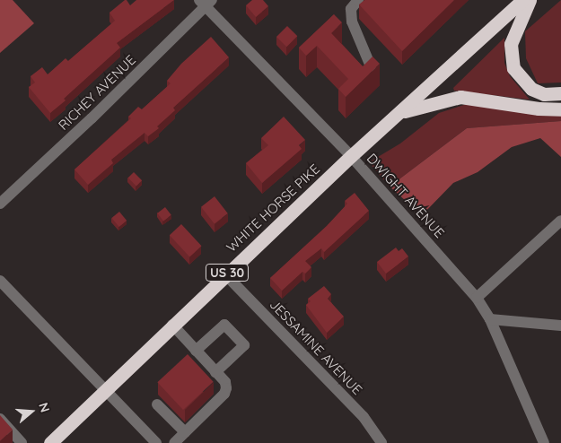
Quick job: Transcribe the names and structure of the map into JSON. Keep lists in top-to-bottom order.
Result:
{
  "streets": {
    "highway": ["WHITE HORSE PIKE", "US 30"],
    "street": ["RICHEY AVENUE", "DWIGHT AVENUE", "JESSAMINE AVENUE"]
  },
  "crossings": [
    ["RICHEY AVENUE", "DWIGHT AVENUE"],
    ["DWIGHT AVENUE", "WHITE HORSE PIKE"],
    ["WHITE HORSE PIKE", "JESSAMINE AVENUE"]
  ],
  "north": "right"
}
